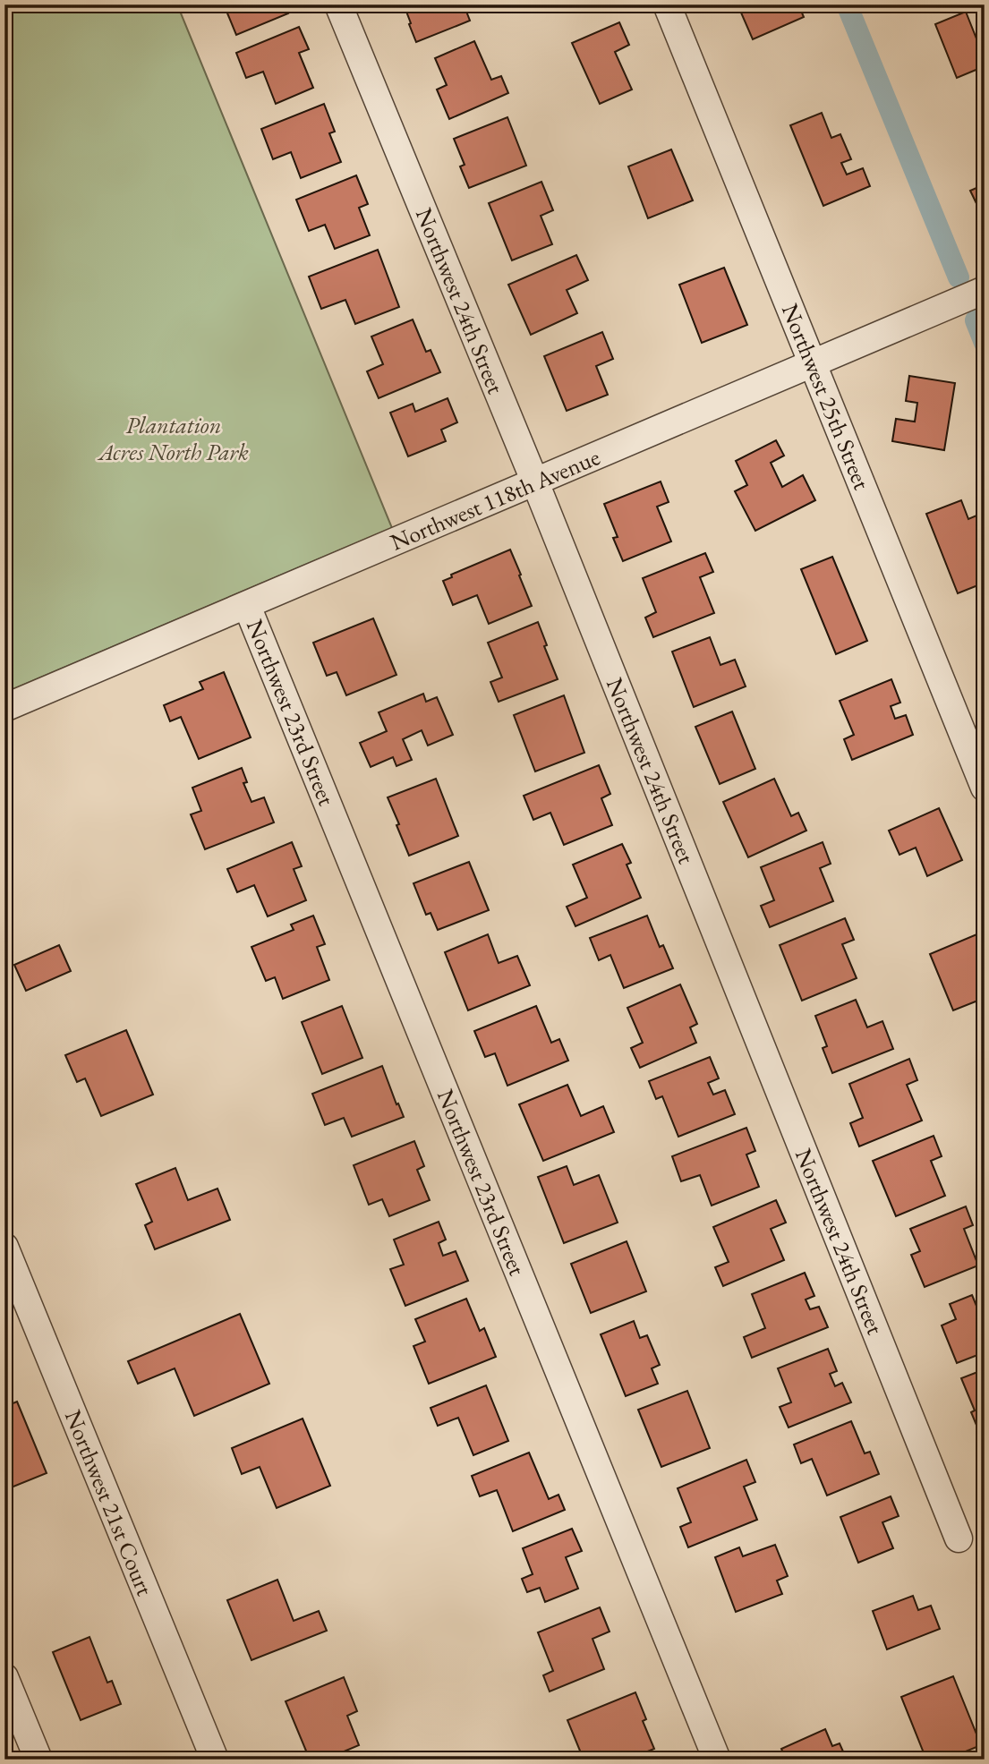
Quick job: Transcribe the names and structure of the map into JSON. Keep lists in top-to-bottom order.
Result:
{
  "streets": {
    "street": [
      "Northwest 24th Street",
      "Northwest 25th Street",
      "Northwest 118th Avenue",
      "Northwest 23rd Street",
      "Northwest 21st Court"
    ]
  },
  "crossings": [
    ["Northwest 24th Street", "Northwest 118th Avenue"],
    ["Northwest 25th Street", "Northwest 118th Avenue"],
    ["Northwest 118th Avenue", "Northwest 23rd Street"]
  ],
  "parks": ["Plantation Acres North Park"]
}
